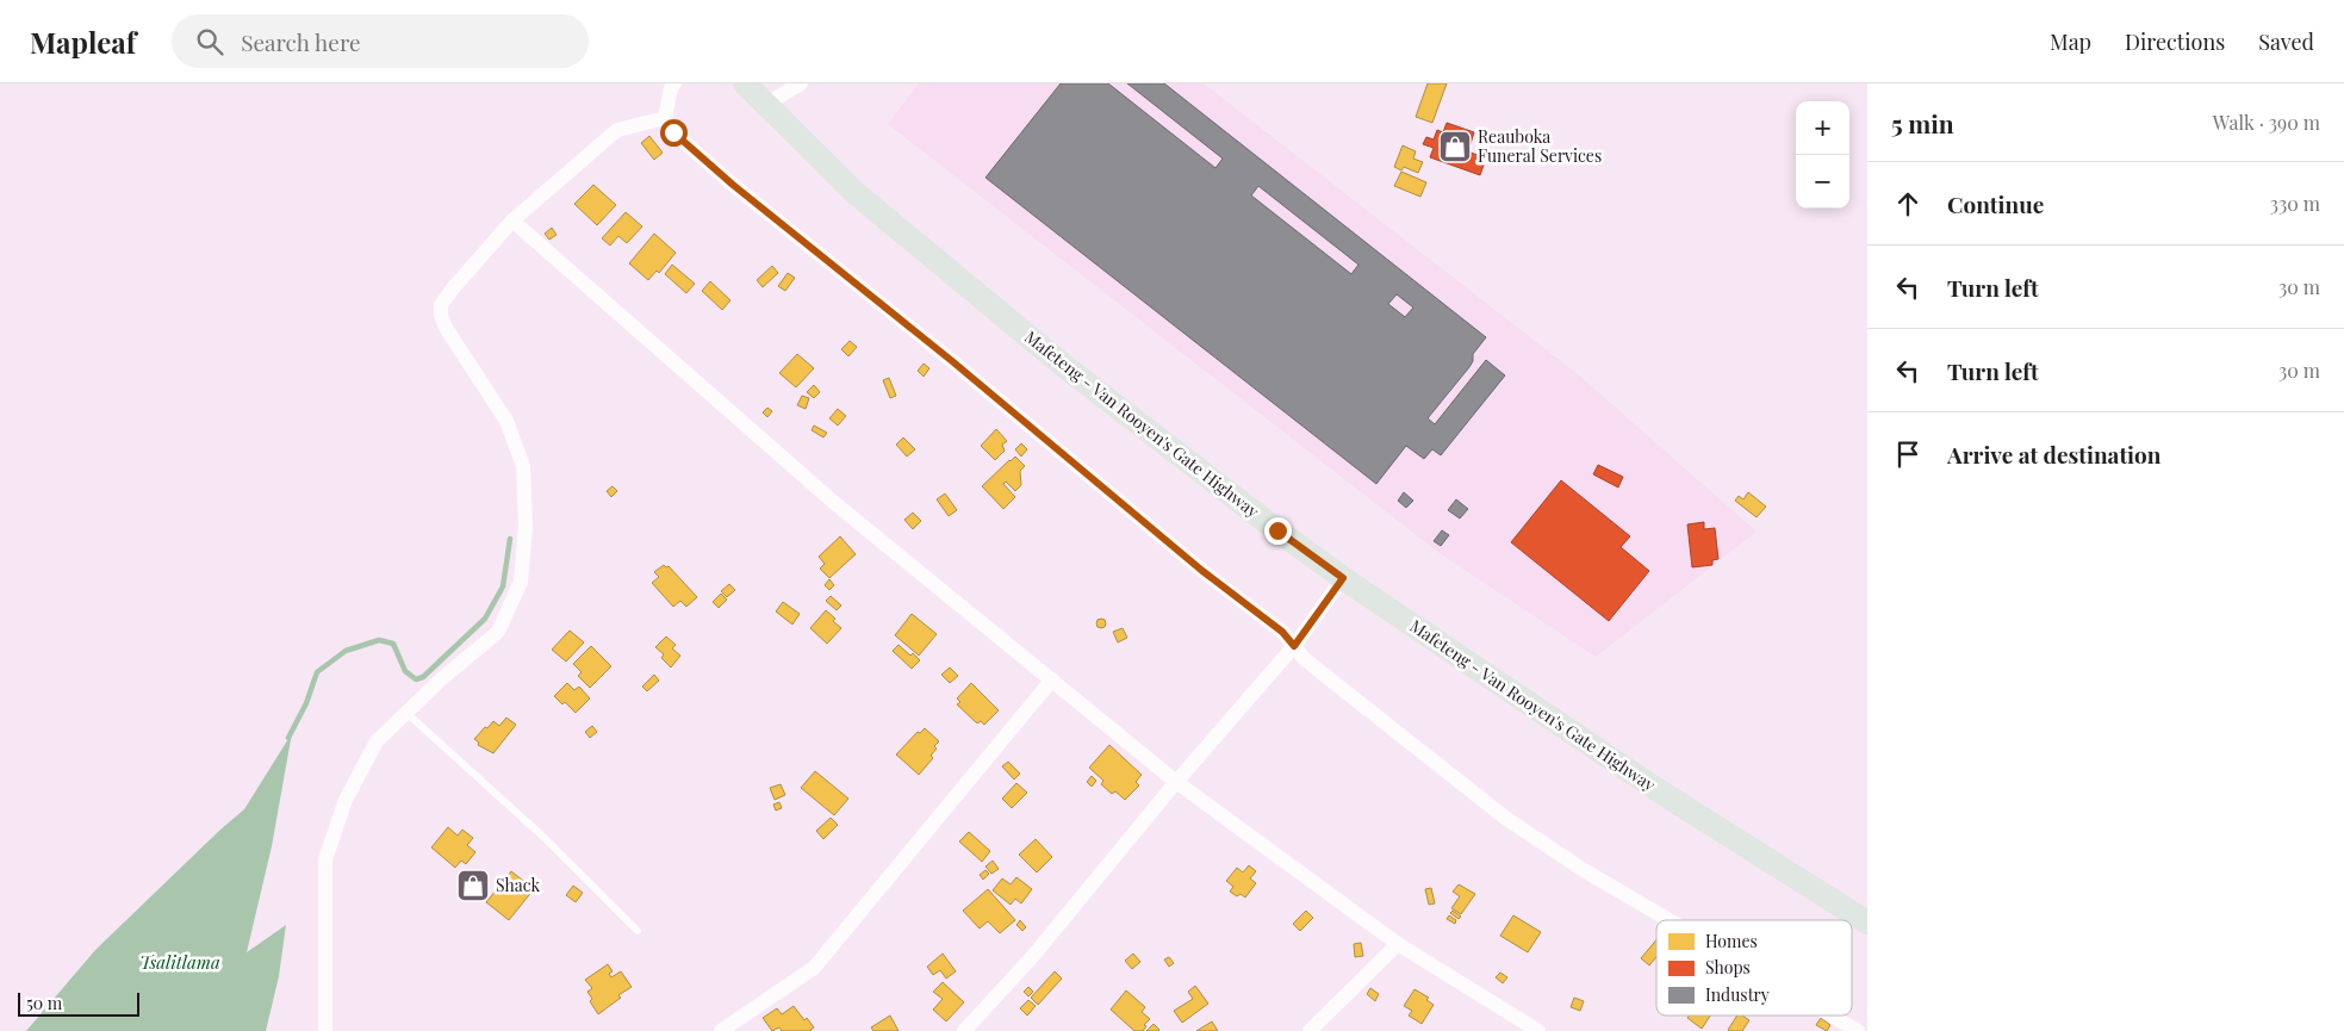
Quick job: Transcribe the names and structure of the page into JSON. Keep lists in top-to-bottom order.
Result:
{
  "streets": {
    "main road": ["Mafeteng - Van Rooyen's Gate Highway"]
  },
  "water": ["Tsalitlama"],
  "places": {
    "shop": ["Reauboka Funeral Services", "Shack"]
  },
  "legend": ["Homes", "Shops", "Industry"],
  "scale_bar": "50 m",
  "page": {
    "header": "Mapleaf",
    "search": "Search here",
    "nav": ["Map", "Directions", "Saved"],
    "heading": ["5 min", "Walk · 390 m"],
    "map_buttons": ["+", "−"],
    "list": [
      ["Continue", "330 m"],
      ["Turn left", "30 m"],
      ["Turn left", "30 m"],
      "Arrive at destination"
    ],
    "scale": "50 m"
  }
}
